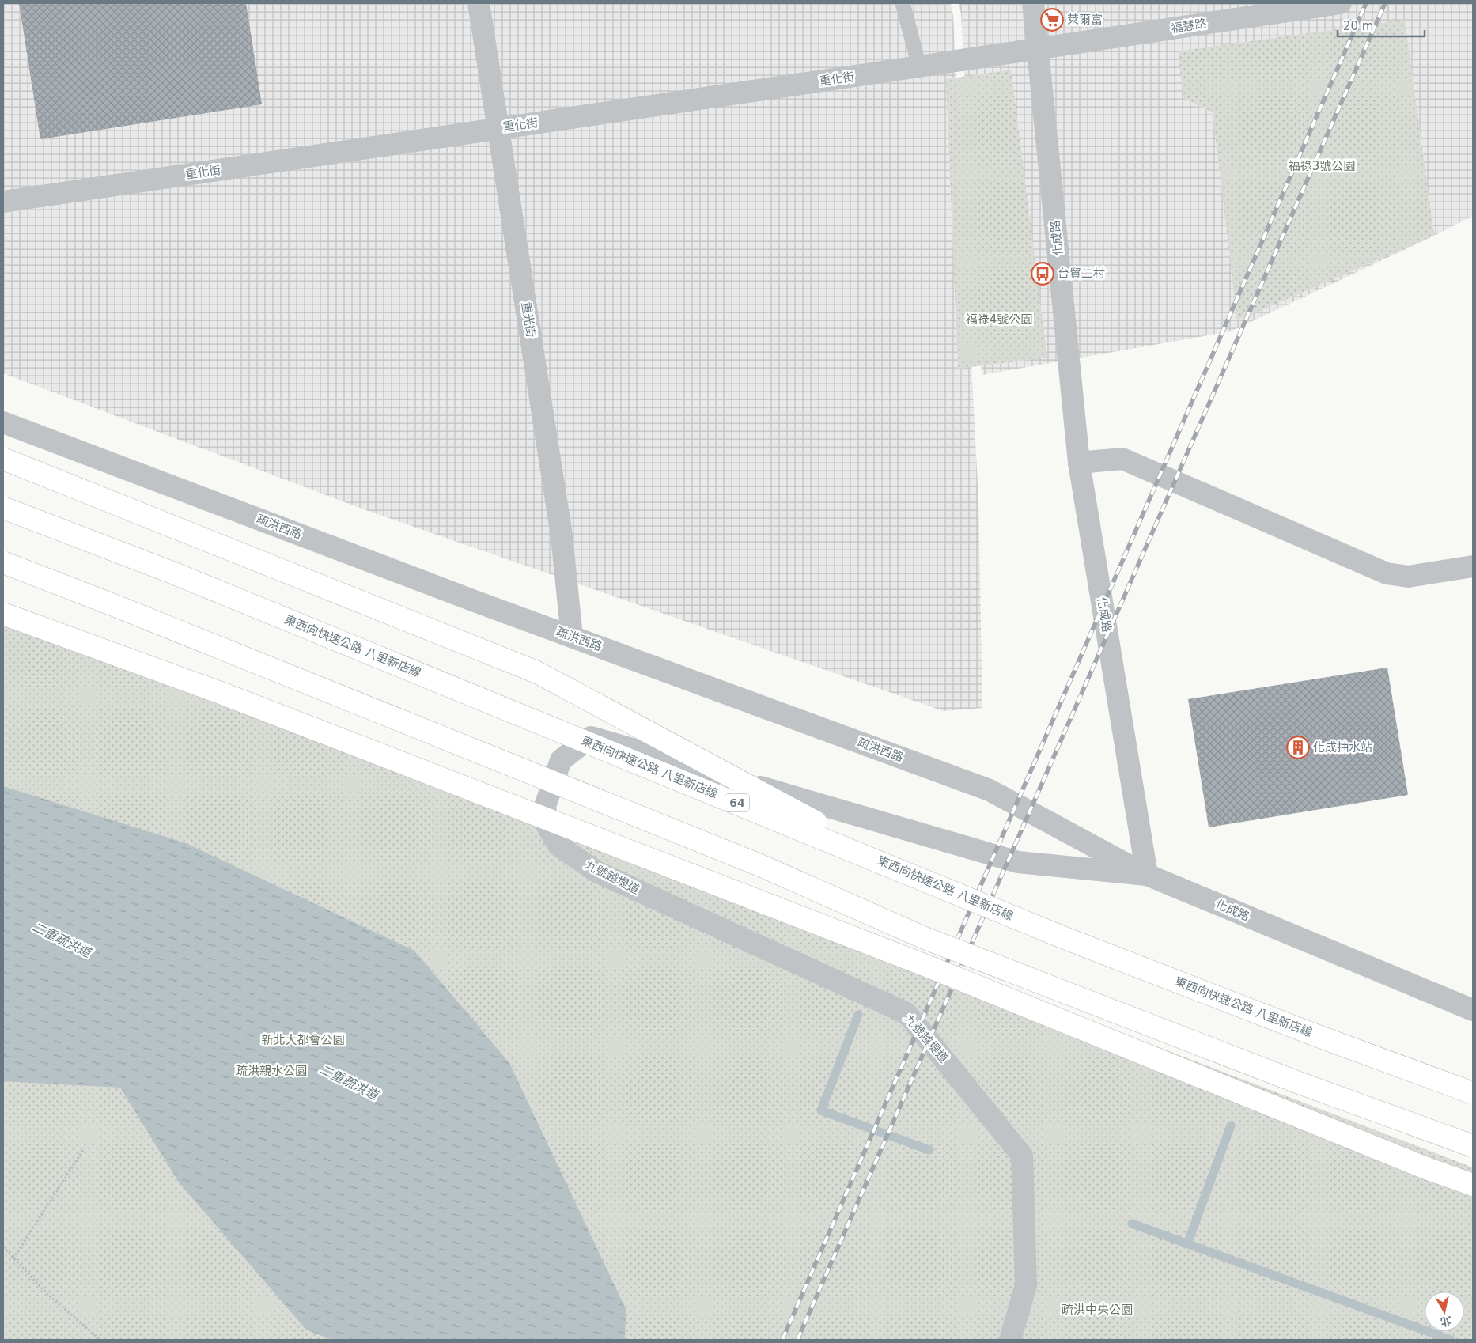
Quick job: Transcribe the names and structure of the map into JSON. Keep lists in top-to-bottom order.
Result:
{
  "streets": {
    "highway": ["東西向快速公路 八里新店線", "64"],
    "street": [
      "福慧路",
      "重化街",
      "化成路",
      "重光街",
      "疏洪西路",
      "九號越堤道"
    ]
  },
  "crossings": [
    ["福慧路", "重化街"],
    ["福慧路", "化成路"],
    ["重化街", "化成路"],
    ["重化街", "重光街"],
    ["化成路", "疏洪西路"],
    ["化成路", "九號越堤道"],
    ["重光街", "疏洪西路"],
    ["疏洪西路", "九號越堤道"]
  ],
  "water": ["二重疏洪道"],
  "parks": [
    "福祿3號公園",
    "福祿4號公園",
    "新北大都會公園",
    "疏洪親水公園",
    "疏洪中央公園"
  ],
  "places": {
    "supermarket": ["萊爾富"],
    "bus stop": ["台貿二村"],
    "building": ["化成抽水站"]
  },
  "scale_bar": "20 m",
  "north": "bottom"
}
